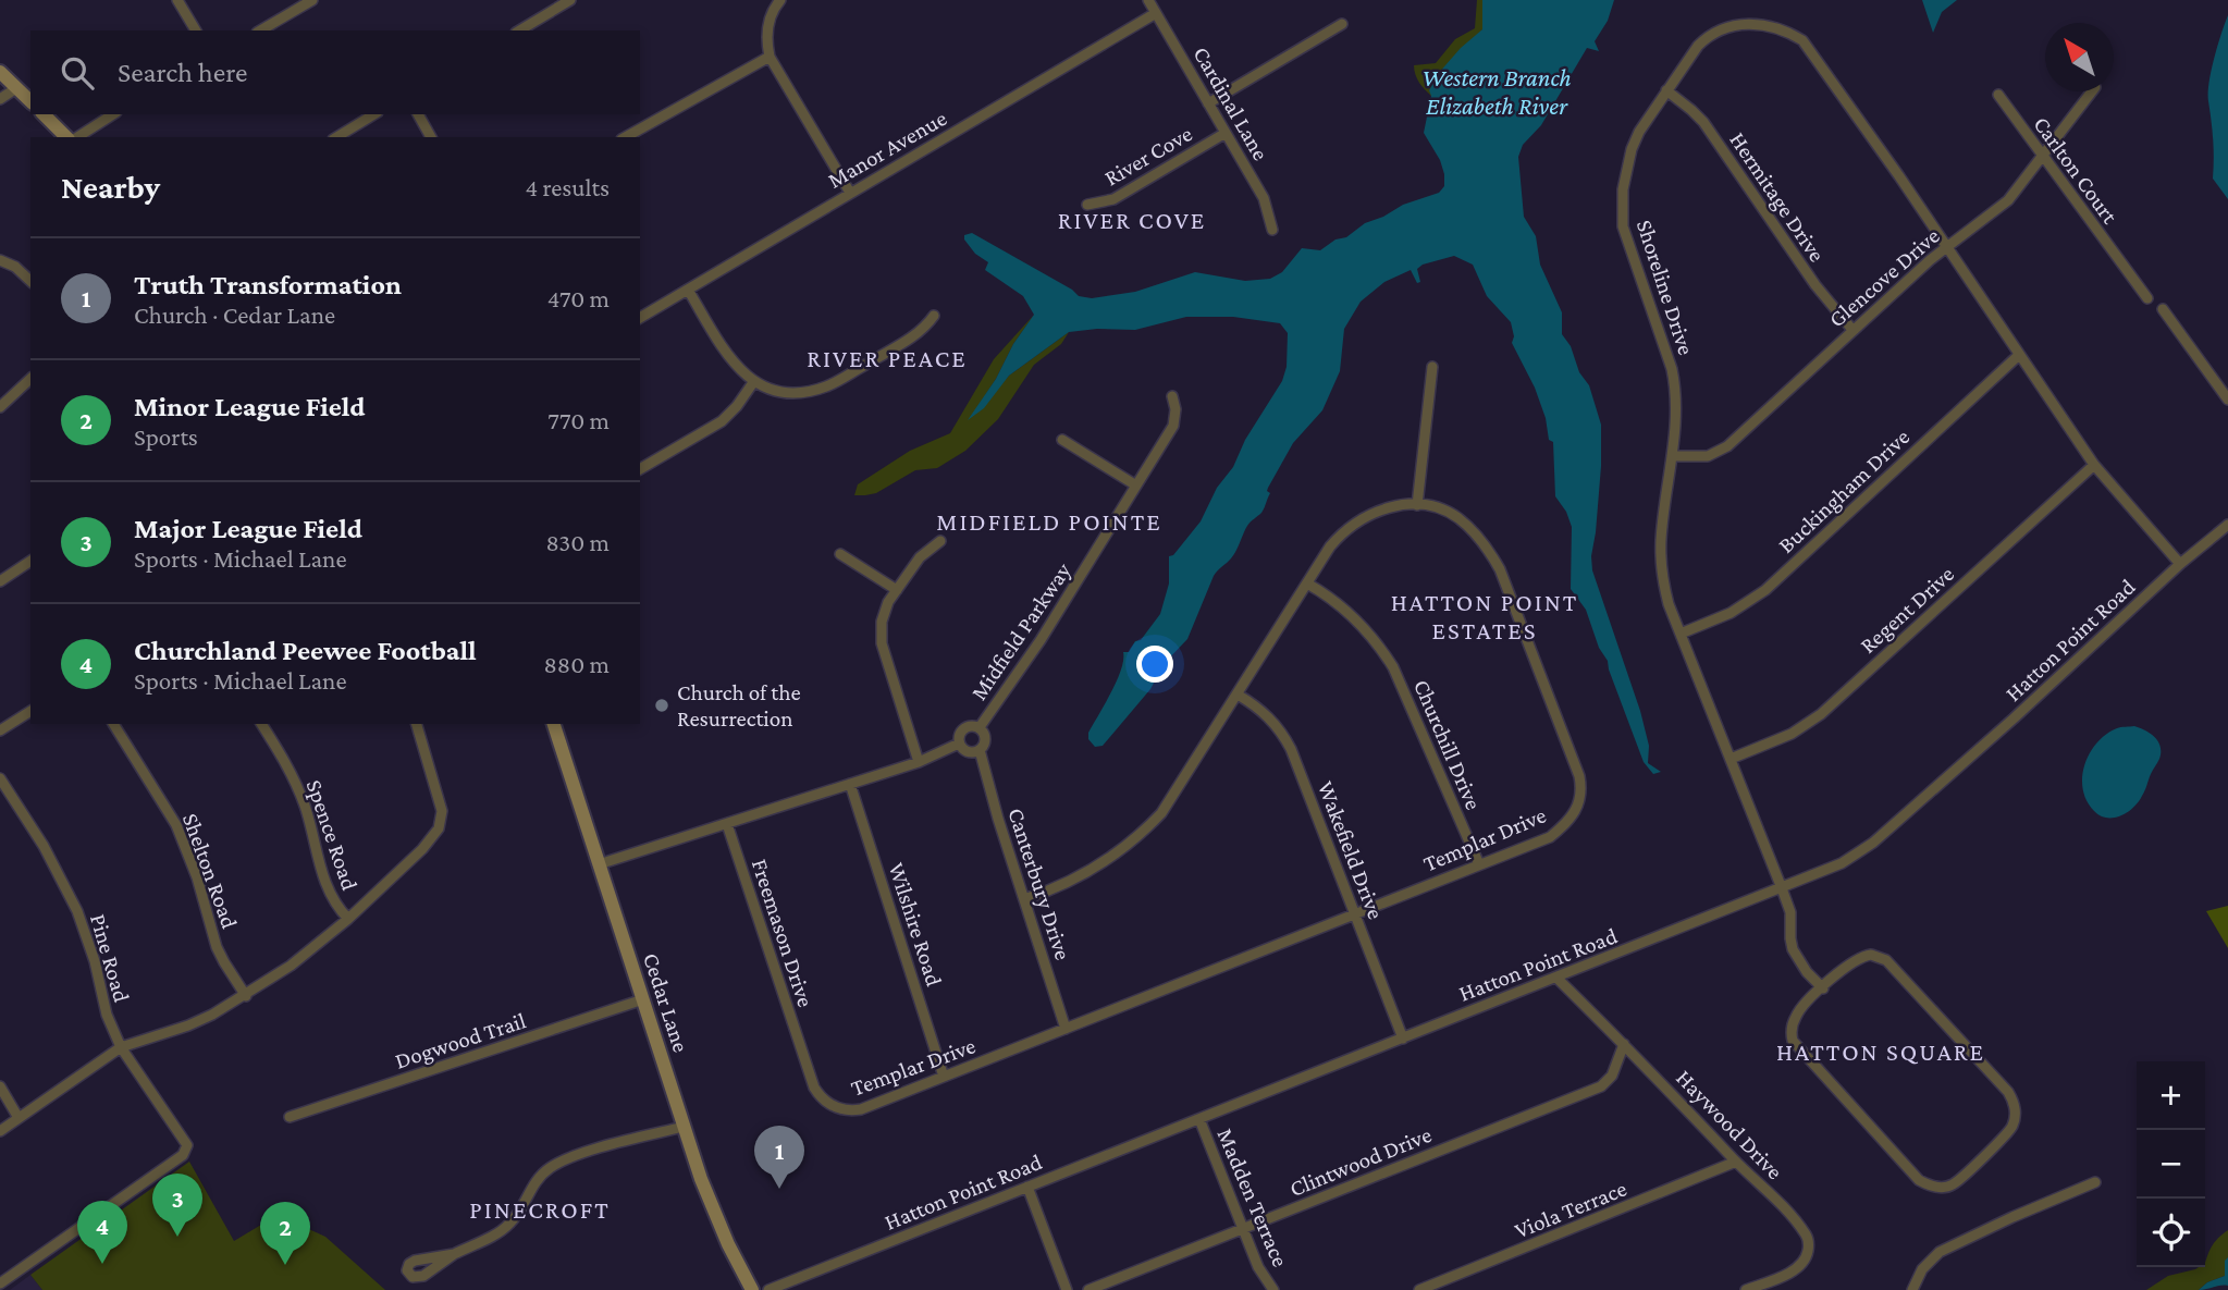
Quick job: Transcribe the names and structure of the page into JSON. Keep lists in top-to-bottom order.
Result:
{
  "streets": {
    "main road": ["Cedar Lane"],
    "street": [
      "Cardinal Lane",
      "Manor Avenue",
      "River Cove",
      "Carlton Court",
      "Hermitage Drive",
      "Glencove Drive",
      "Shoreline Drive",
      "Buckingham Drive",
      "Regent Drive",
      "Midfield Parkway",
      "Hatton Point Road",
      "Churchill Drive",
      "Spence Road",
      "Templar Drive",
      "Wakefield Drive",
      "Shelton Road",
      "Canterbury Drive",
      "Wilshire Road",
      "Freemason Drive",
      "Pine Road",
      "Dogwood Trail",
      "Haywood Drive",
      "Clintwood Drive",
      "Madden Terrace",
      "Viola Terrace"
    ]
  },
  "crossings": [
    ["Cardinal Lane", "Manor Avenue"],
    ["Cardinal Lane", "River Cove"],
    ["Carlton Court", "Glencove Drive"],
    ["Hermitage Drive", "Glencove Drive"],
    ["Hermitage Drive", "Shoreline Drive"],
    ["Glencove Drive", "Shoreline Drive"],
    ["Shoreline Drive", "Buckingham Drive"],
    ["Shoreline Drive", "Regent Drive"],
    ["Shoreline Drive", "Hatton Point Road"],
    ["Midfield Parkway", "Canterbury Drive"],
    ["Hatton Point Road", "Wakefield Drive"],
    ["Hatton Point Road", "Haywood Drive"],
    ["Hatton Point Road", "Madden Terrace"],
    ["Churchill Drive", "Templar Drive"],
    ["Templar Drive", "Wakefield Drive"],
    ["Templar Drive", "Canterbury Drive"],
    ["Templar Drive", "Wilshire Road"],
    ["Templar Drive", "Freemason Drive"],
    ["Cedar Lane", "Dogwood Trail"],
    ["Haywood Drive", "Clintwood Drive"],
    ["Haywood Drive", "Viola Terrace"],
    ["Clintwood Drive", "Madden Terrace"]
  ],
  "districts": [
    "RIVER COVE",
    "RIVER PEACE",
    "MIDFIELD POINTE",
    "HATTON POINT ESTATES",
    "HATTON SQUARE",
    "PINECROFT"
  ],
  "water": ["Western Branch Elizabeth River"],
  "places": ["Church of the Resurrection"],
  "north": "top left",
  "page": {
    "search": "Search here",
    "heading": ["Nearby", "4 results"],
    "list": [
      {
        "mark": "1",
        "name": "Truth Transformation",
        "note": "Church · Cedar Lane",
        "value": "470 m"
      },
      {
        "mark": "2",
        "name": "Minor League Field",
        "note": "Sports",
        "value": "770 m"
      },
      {
        "mark": "3",
        "name": "Major League Field",
        "note": "Sports · Michael Lane",
        "value": "830 m"
      },
      {
        "mark": "4",
        "name": "Churchland Peewee Football",
        "note": "Sports · Michael Lane",
        "value": "880 m"
      }
    ],
    "map_buttons": ["+", "−"],
    "pins": [
      "1",
      "3",
      "4",
      "2"
    ]
  }
}
